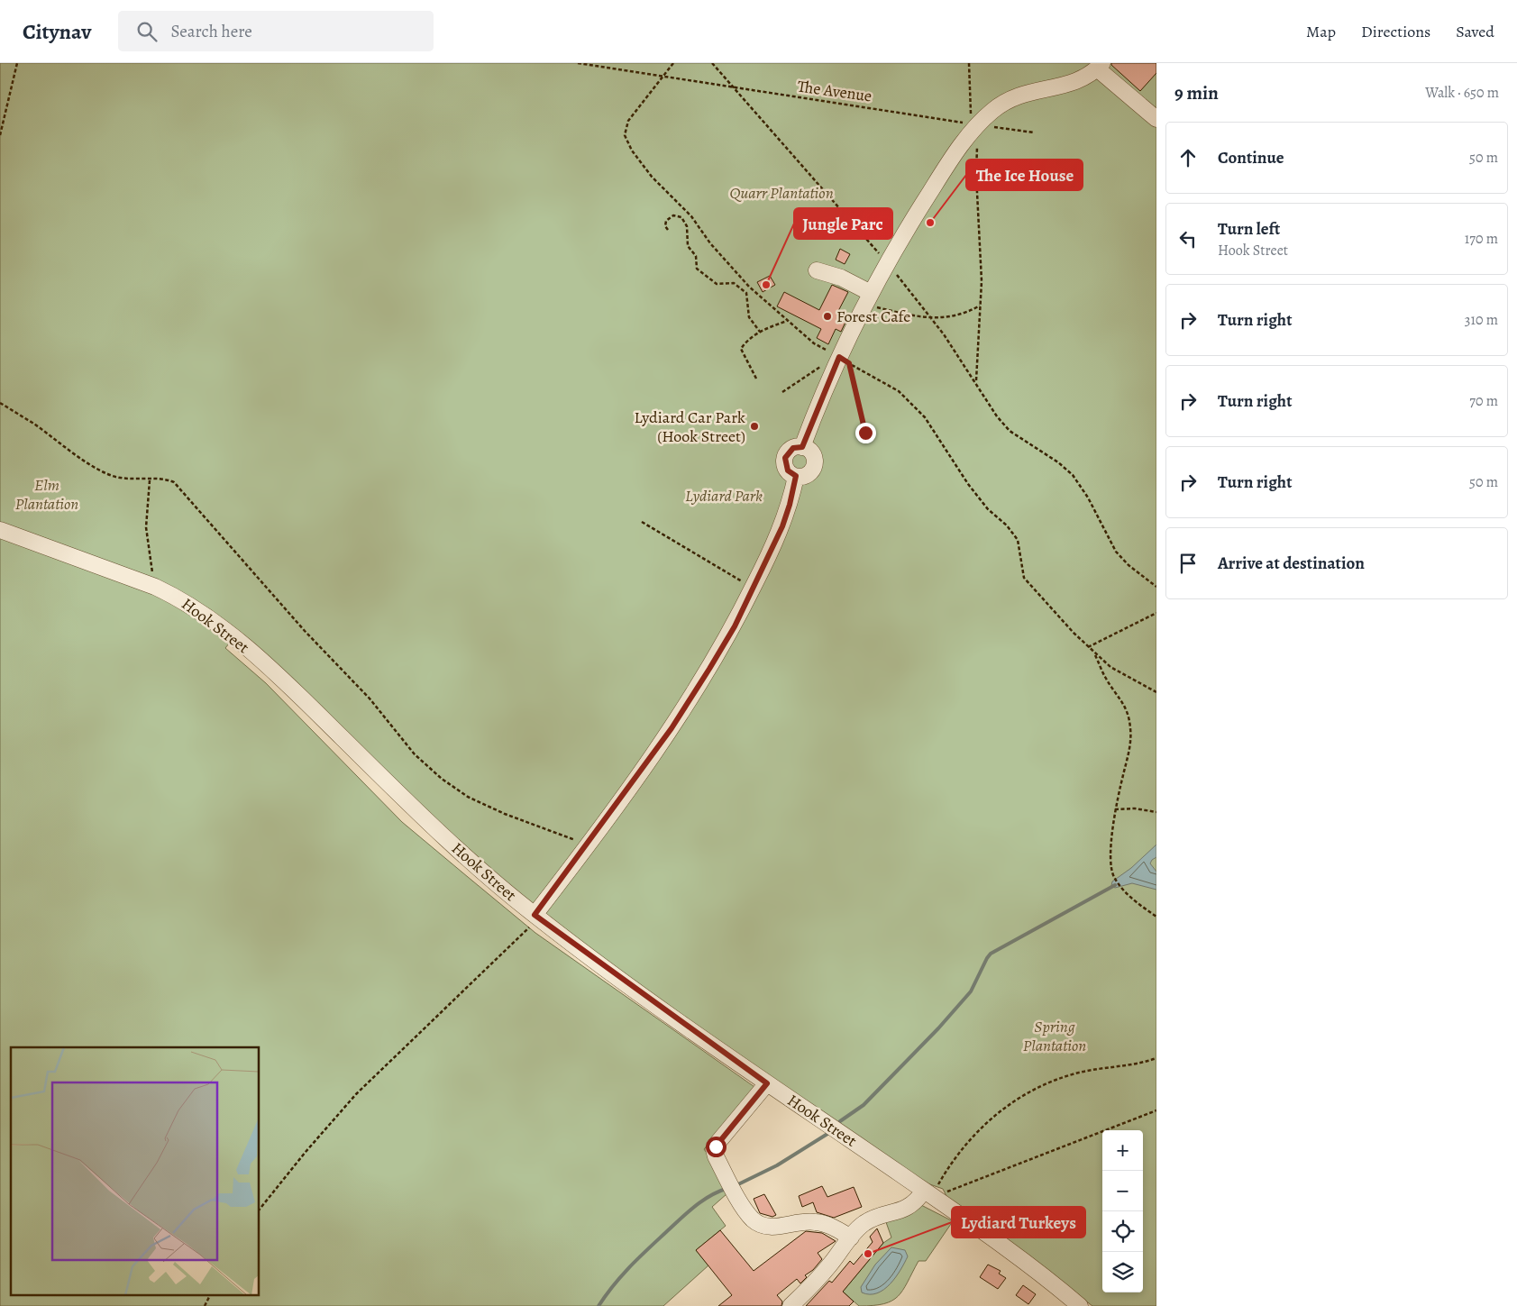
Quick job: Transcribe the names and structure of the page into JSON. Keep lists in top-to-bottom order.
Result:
{
  "streets": {
    "street": ["Hook Street"],
    "path": ["The Avenue"]
  },
  "parks": [
    "Quarr Plantation",
    "Elm Plantation",
    "Lydiard Park",
    "Spring Plantation"
  ],
  "places": [
    "The Ice House",
    "Jungle Parc",
    "Forest Cafe",
    "Lydiard Car Park (Hook Street)",
    "Lydiard Turkeys"
  ],
  "page": {
    "header": "Citynav",
    "search": "Search here",
    "nav": ["Map", "Directions", "Saved"],
    "heading": ["9 min", "Walk · 650 m"],
    "list": [
      ["Continue", "50 m"],
      ["Turn left", "Hook Street", "170 m"],
      ["Turn right", "310 m"],
      ["Turn right", "70 m"],
      ["Turn right", "50 m"],
      "Arrive at destination"
    ],
    "map_buttons": ["+", "−"]
  }
}
